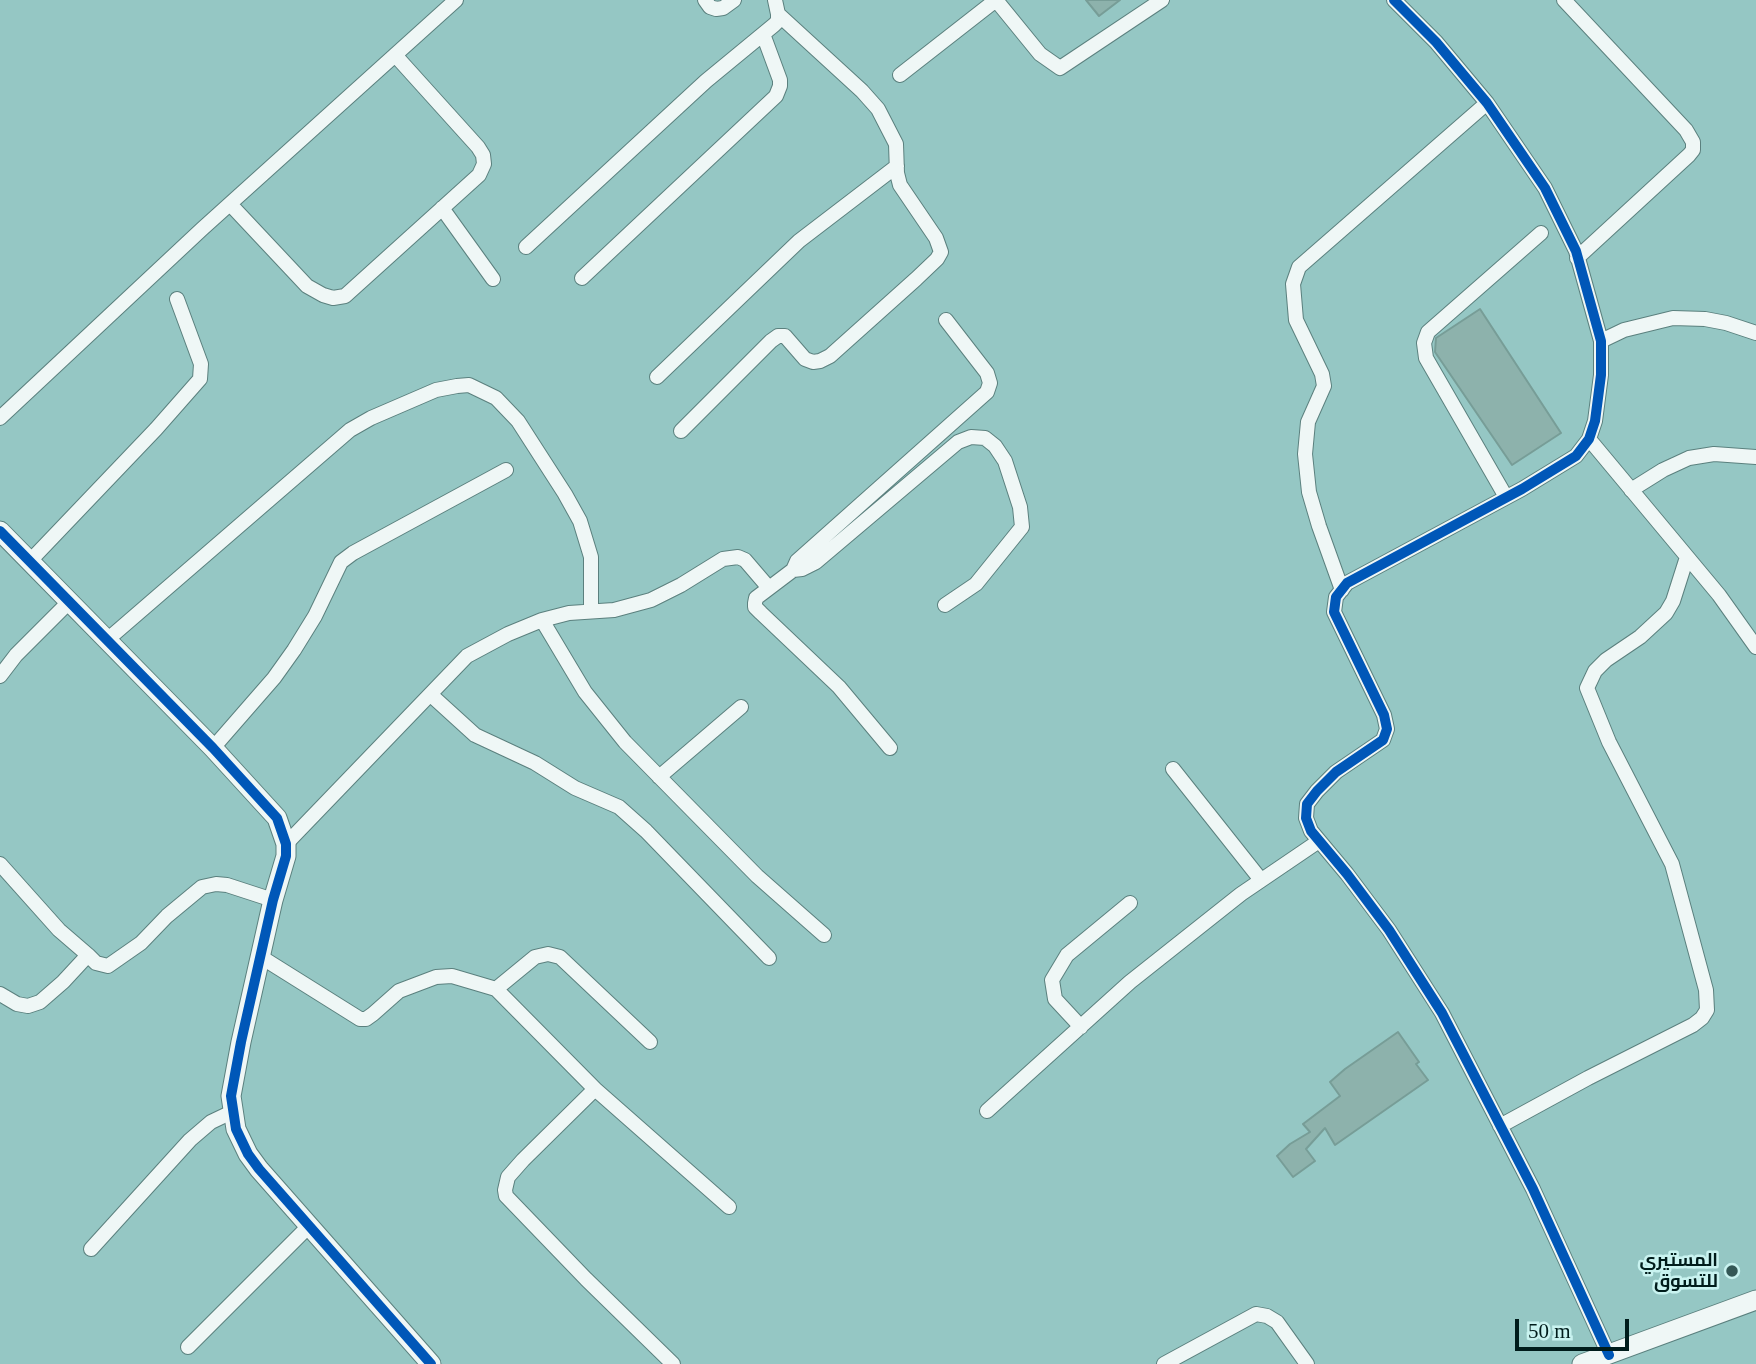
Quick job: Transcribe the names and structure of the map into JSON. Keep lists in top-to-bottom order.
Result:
{
  "places": ["المستيري للتسوق"],
  "scale_bar": "50 m"
}
